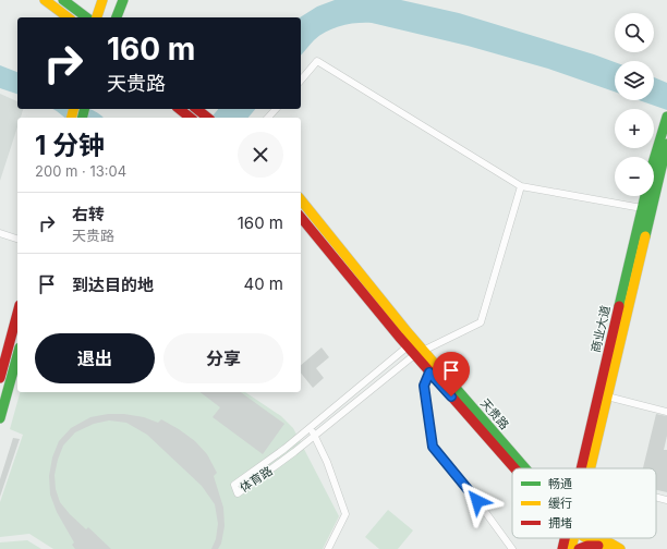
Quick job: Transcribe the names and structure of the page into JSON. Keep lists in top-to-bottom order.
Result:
{
  "streets": {
    "main road": ["商业大道", "天贵路"],
    "street": ["体育路"]
  },
  "crossings": [
    ["天贵路", "体育路"]
  ],
  "legend": ["畅通", "缓行", "拥堵"],
  "page": {
    "map_buttons": ["+", "−"],
    "turn": ["160 m", "天贵路"],
    "heading": ["1 分钟", "200 m · 13:04"],
    "list": [
      {
        "name": "右转",
        "note": "天贵路",
        "value": "160 m"
      },
      {
        "name": "到达目的地",
        "value": "40 m"
      }
    ],
    "buttons": ["退出", "分享"]
  }
}
